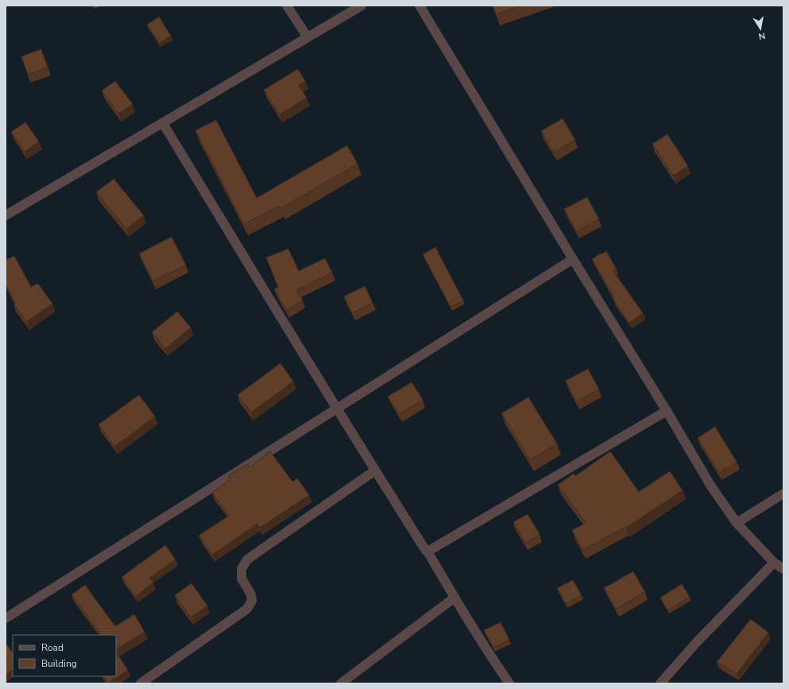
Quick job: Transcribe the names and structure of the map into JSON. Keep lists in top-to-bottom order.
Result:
{
  "legend": ["Road", "Building"],
  "north": "bottom"
}
